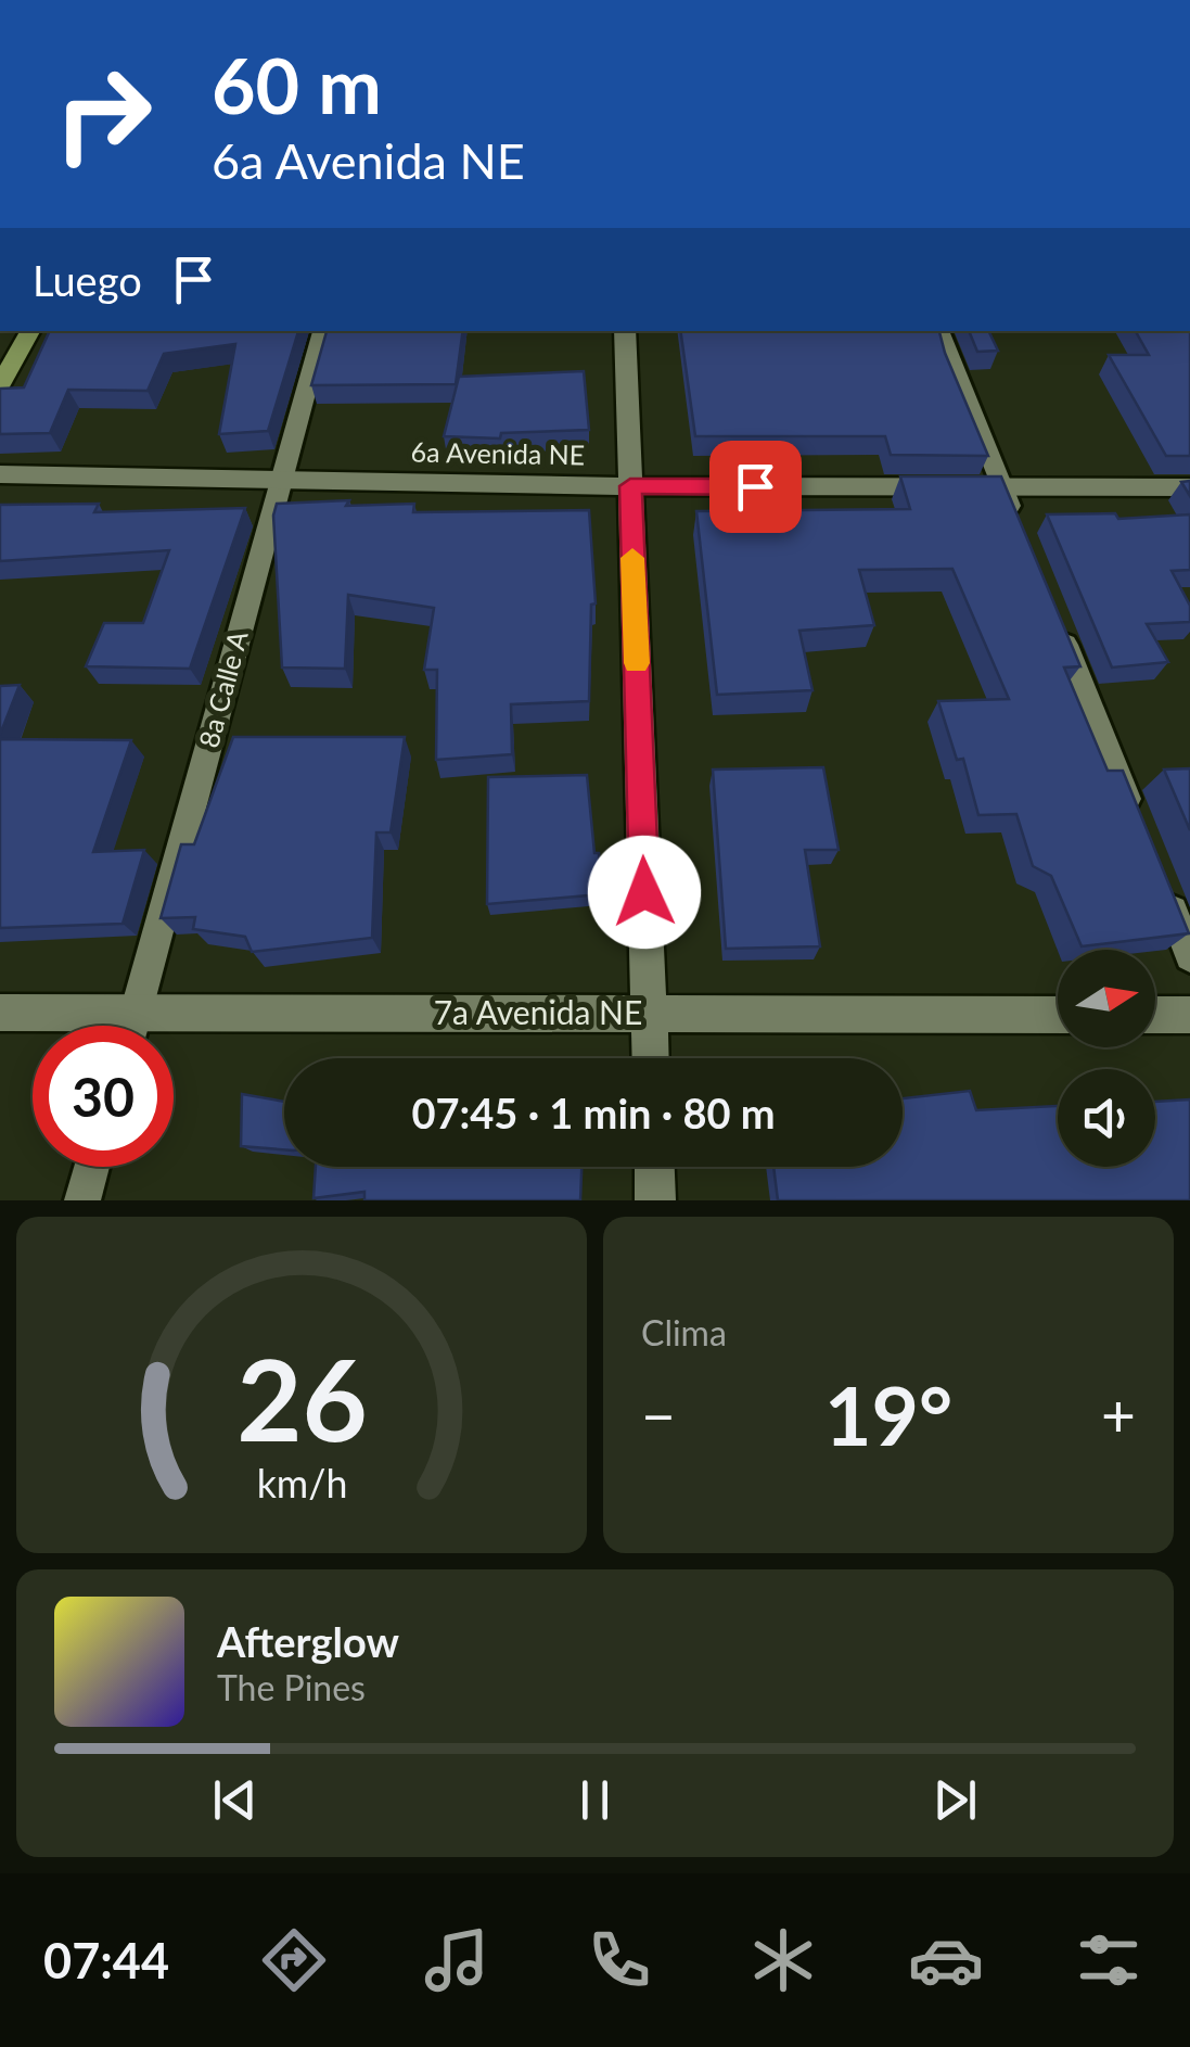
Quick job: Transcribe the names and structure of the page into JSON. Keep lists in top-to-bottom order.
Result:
{
  "streets": {
    "street": ["6a Avenida NE", "7a Avenida NE"],
    "lane": ["8a Calle A"]
  },
  "crossings": [
    ["6a Avenida NE", "8a Calle A"],
    ["8a Calle A", "7a Avenida NE"]
  ],
  "north": "right",
  "page": {
    "turn": ["60 m", "6a Avenida NE"],
    "then": "Luego",
    "limit": "30",
    "trip": "07:45 · 1 min · 80 m",
    "tile": "Clima",
    "heat": ["−", "19°", "+"],
    "song": ["Afterglow", "The Pines"],
    "tabs": "07:44",
    "gauge": ["26", "km/h"]
  }
}
